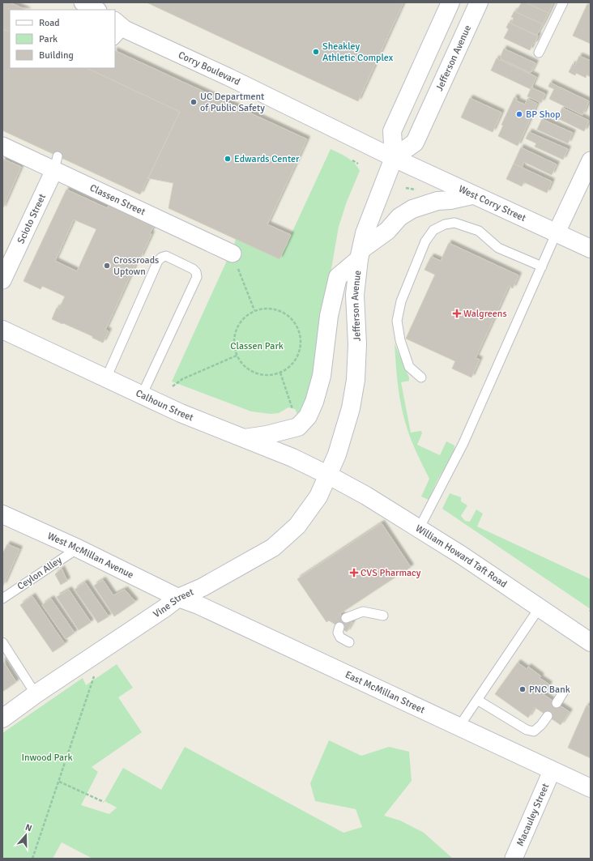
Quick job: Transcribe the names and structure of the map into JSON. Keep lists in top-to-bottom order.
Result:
{
  "streets": {
    "main road": [
      "Jefferson Avenue",
      "West Corry Street",
      "Calhoun Street",
      "West McMillan Avenue",
      "William Howard Taft Road",
      "Vine Street",
      "East McMillan Street"
    ],
    "street": [
      "Corry Boulevard",
      "Classen Street",
      "Scioto Street",
      "Macauley Street"
    ],
    "lane": ["Ceylon Alley"]
  },
  "crossings": [
    ["Jefferson Avenue", "Corry Boulevard"],
    ["Jefferson Avenue", "West Corry Street"],
    ["Jefferson Avenue", "Calhoun Street"],
    ["Jefferson Avenue", "William Howard Taft Road"],
    ["Jefferson Avenue", "Vine Street"],
    ["Corry Boulevard", "West Corry Street"],
    ["Classen Street", "Scioto Street"],
    ["Calhoun Street", "William Howard Taft Road"],
    ["Calhoun Street", "Vine Street"],
    ["West McMillan Avenue", "Ceylon Alley"],
    ["West McMillan Avenue", "Vine Street"],
    ["West McMillan Avenue", "East McMillan Street"],
    ["William Howard Taft Road", "Vine Street"],
    ["Vine Street", "East McMillan Street"],
    ["East McMillan Street", "Macauley Street"]
  ],
  "parks": ["Classen Park", "Inwood Park"],
  "places": {
    "other": [
      "Sheakley Athletic Complex",
      "UC Department of Public Safety",
      "BP Shop",
      "Edwards Center",
      "Crossroads Uptown",
      "PNC Bank"
    ],
    "health": ["Walgreens", "CVS Pharmacy"]
  },
  "legend": ["Road", "Park", "Building"],
  "north": "top"
}
